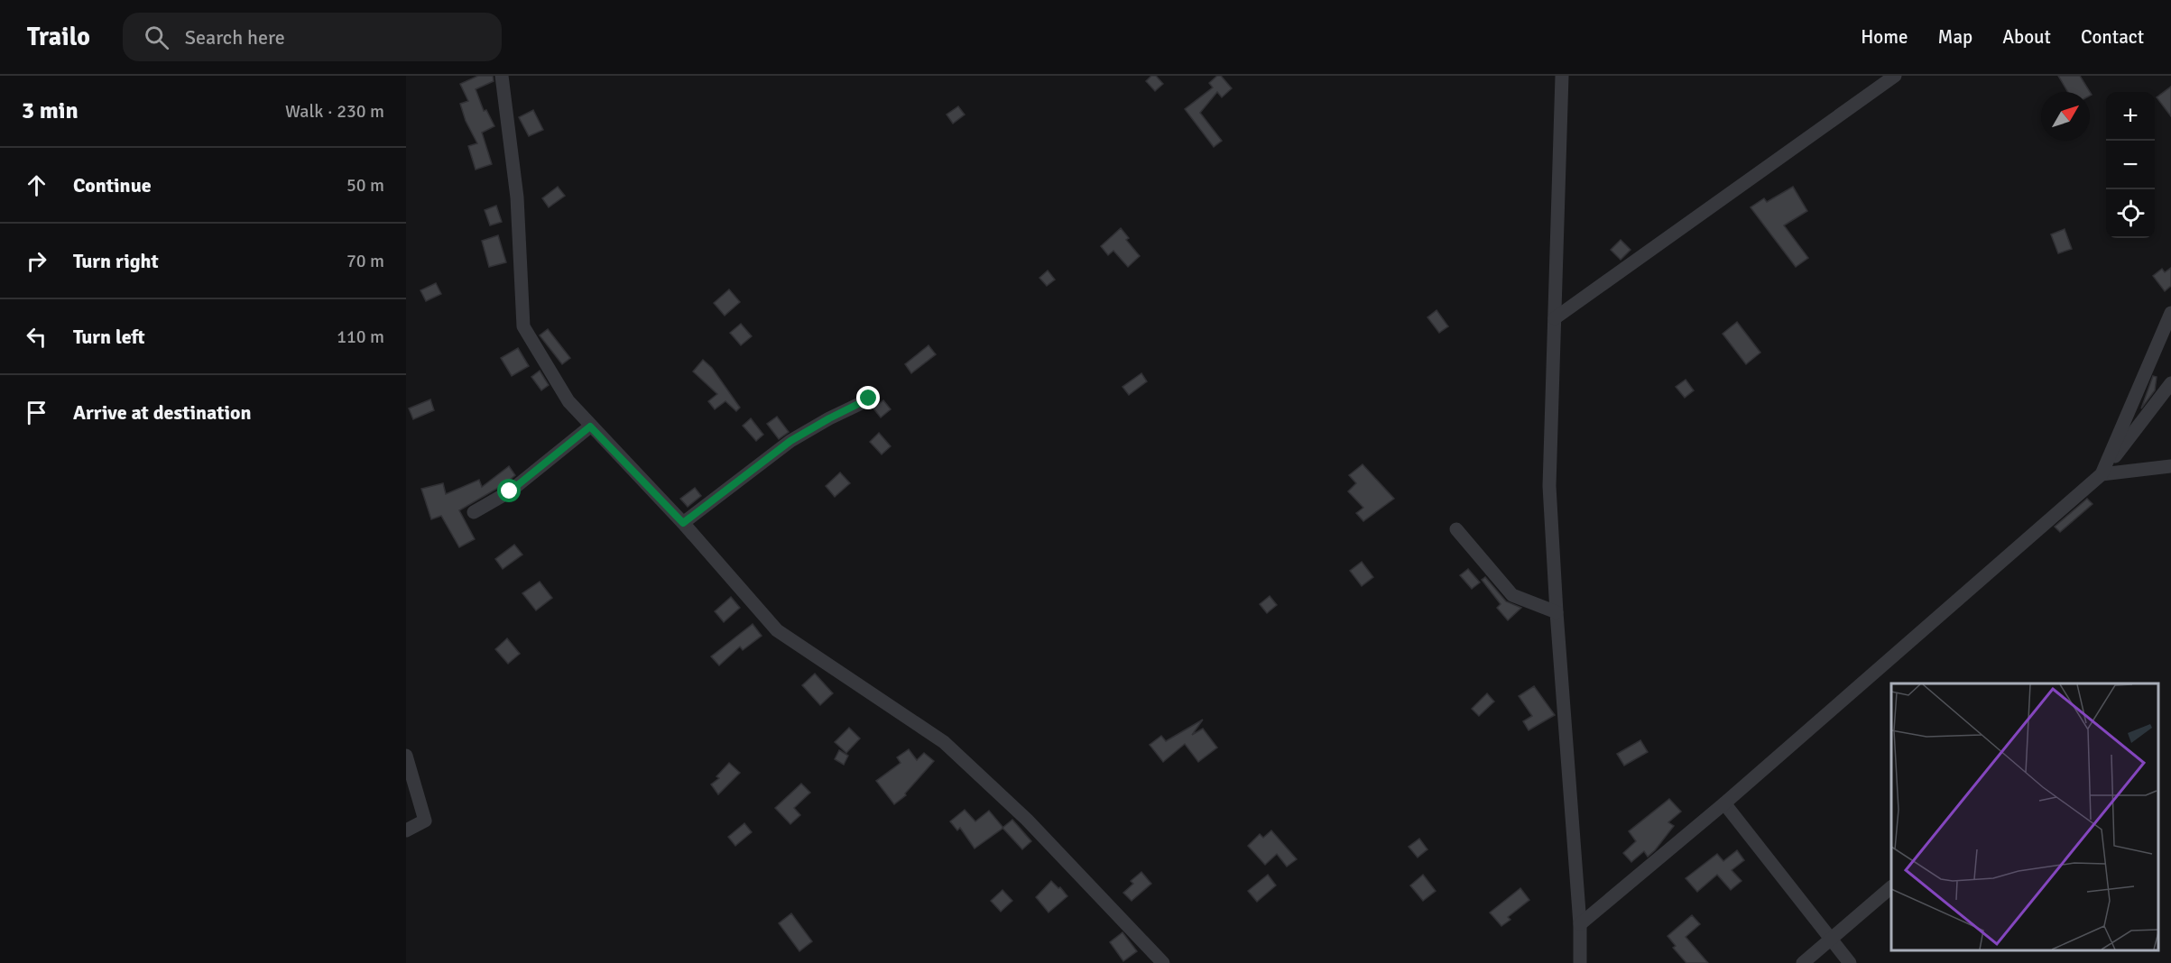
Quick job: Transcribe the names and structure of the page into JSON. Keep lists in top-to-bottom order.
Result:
{
  "north": "top right",
  "page": {
    "header": "Trailo",
    "search": "Search here",
    "nav": [
      "Home",
      "Map",
      "About",
      "Contact"
    ],
    "heading": ["3 min", "Walk · 230 m"],
    "map_buttons": ["+", "−"],
    "list": [
      ["Continue", "50 m"],
      ["Turn right", "70 m"],
      ["Turn left", "110 m"],
      "Arrive at destination"
    ]
  }
}
